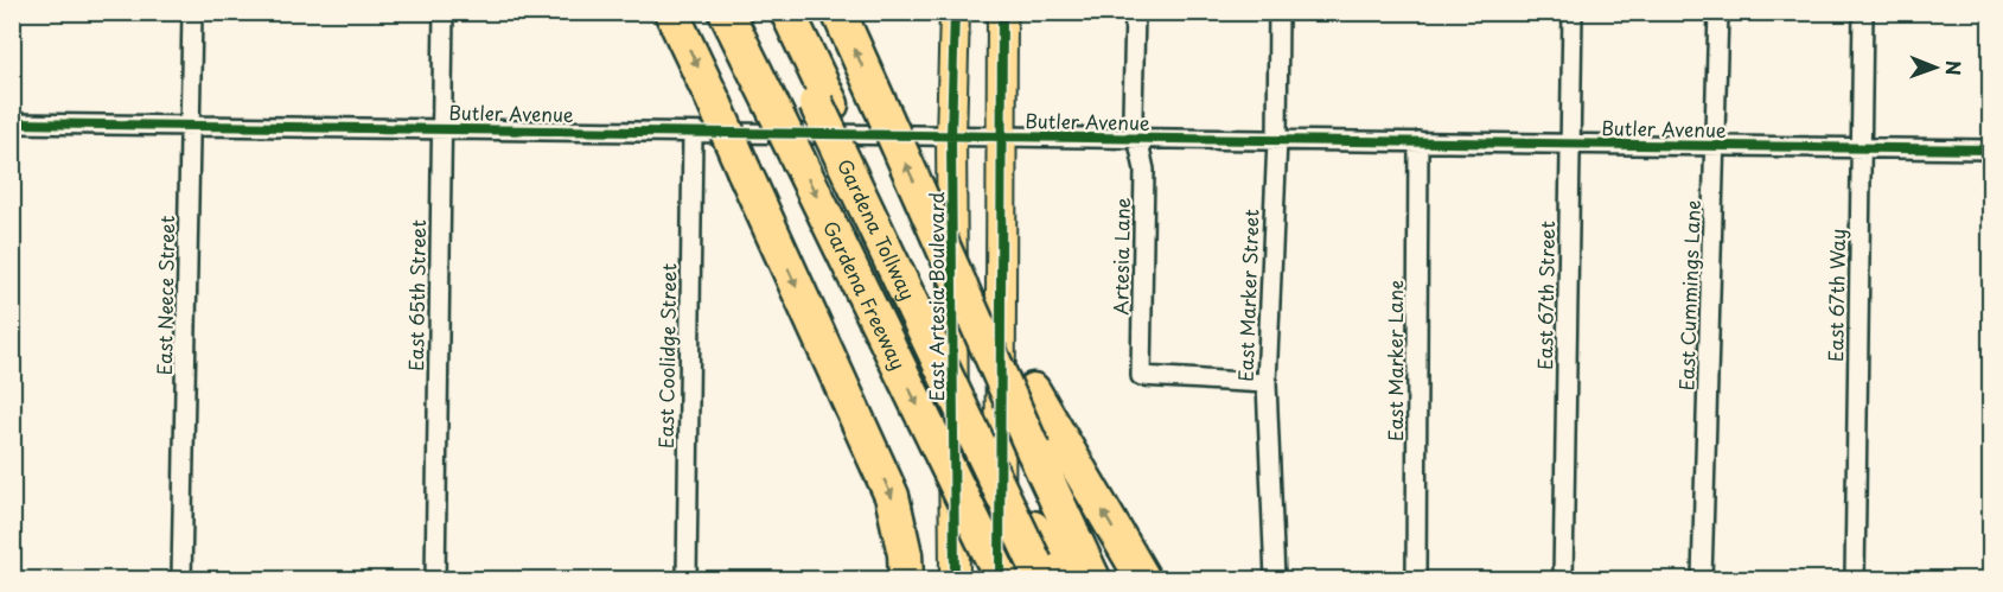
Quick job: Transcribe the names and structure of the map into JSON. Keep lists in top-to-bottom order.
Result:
{
  "streets": {
    "highway": ["Gardena Tollway", "Gardena Freeway"],
    "main road": ["East Artesia Boulevard"],
    "street": [
      "Butler Avenue",
      "Artesia Lane",
      "East Neece Street",
      "East 65th Street",
      "East Marker Street",
      "East 67th Street",
      "East Cummings Lane",
      "East 67th Way",
      "East Coolidge Street",
      "East Marker Lane"
    ]
  },
  "crossings": [
    ["Butler Avenue", "Artesia Lane"],
    ["Butler Avenue", "East Neece Street"],
    ["Butler Avenue", "East 65th Street"],
    ["Butler Avenue", "East Marker Street"],
    ["Butler Avenue", "East 67th Street"],
    ["Butler Avenue", "East Cummings Lane"],
    ["Butler Avenue", "East 67th Way"],
    ["Butler Avenue", "East Artesia Boulevard"],
    ["Butler Avenue", "East Coolidge Street"],
    ["Butler Avenue", "East Marker Lane"],
    ["Artesia Lane", "East Marker Street"]
  ],
  "north": "right"
}
